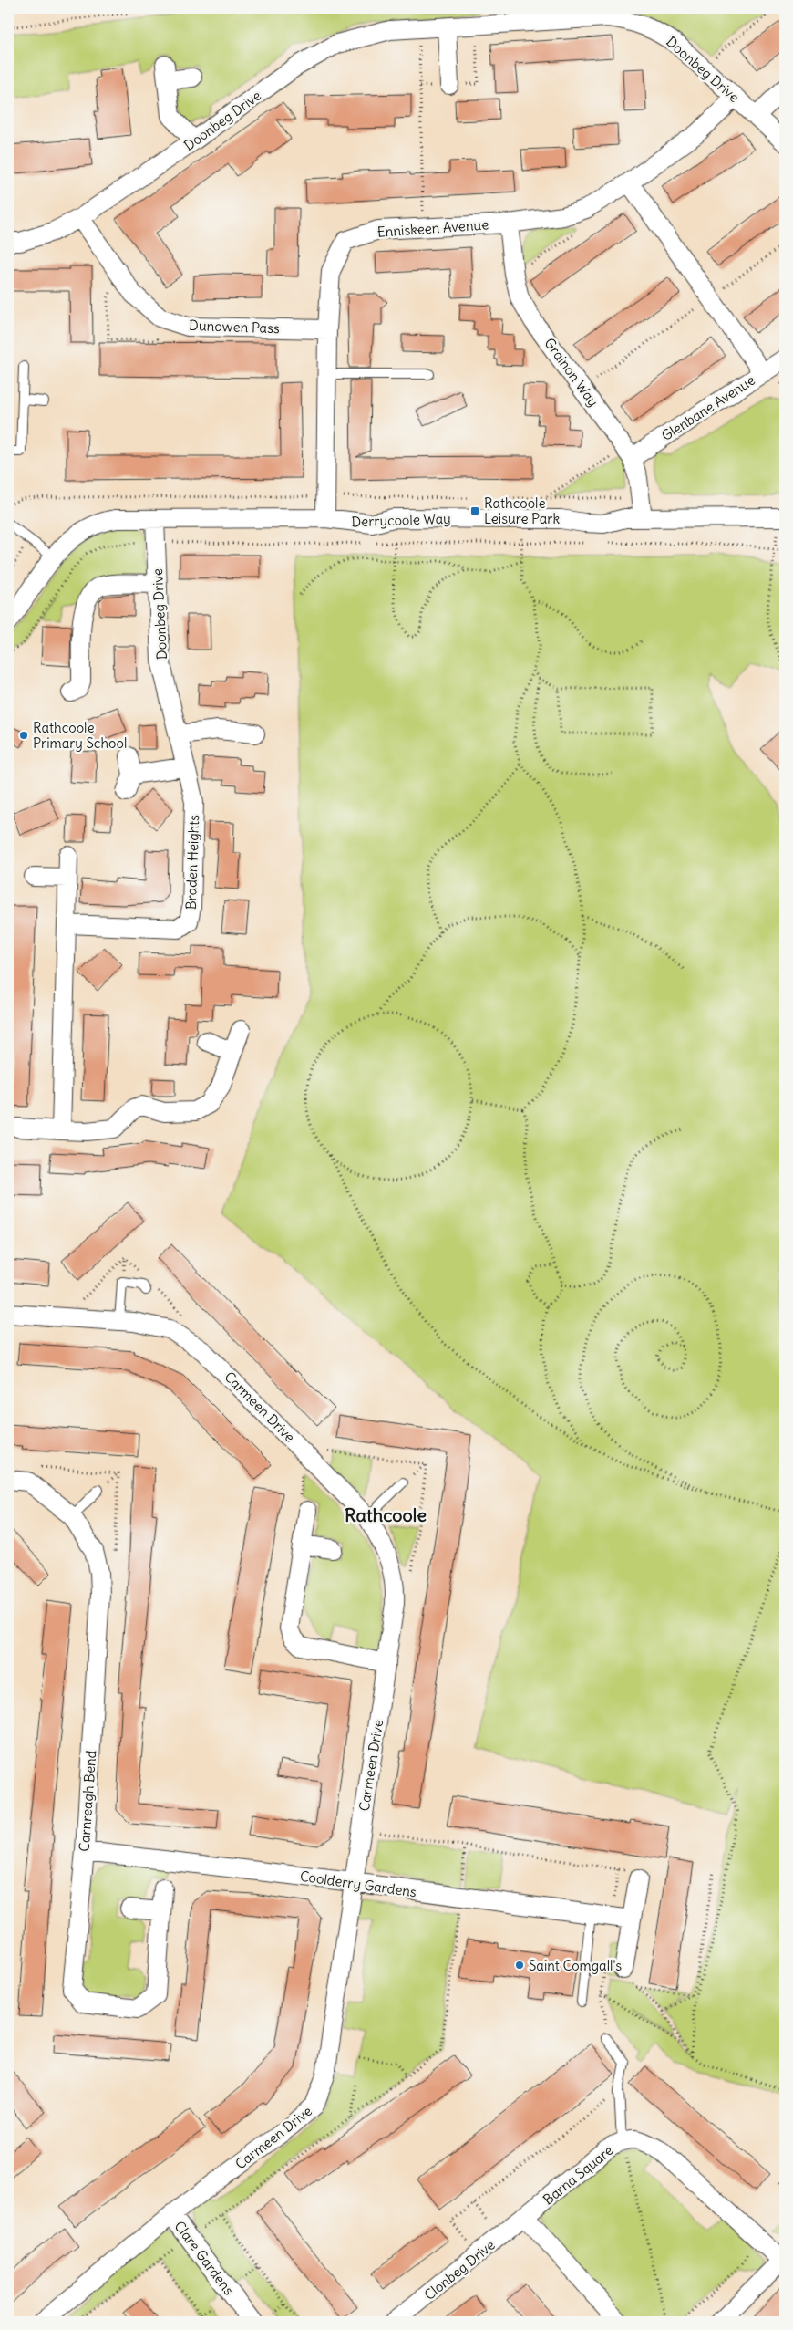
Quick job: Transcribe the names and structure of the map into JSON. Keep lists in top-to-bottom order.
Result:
{
  "streets": {
    "street": [
      "Doonbeg Drive",
      "Enniskeen Avenue",
      "Dunowen Pass",
      "Grainon Way",
      "Glenbane Avenue",
      "Derrycoole Way",
      "Braden Heights",
      "Carmeen Drive",
      "Carnreagh Bend",
      "Coolderry Gardens",
      "Barna Square",
      "Clare Gardens",
      "Clonbeg Drive"
    ]
  },
  "crossings": [
    ["Doonbeg Drive", "Enniskeen Avenue"],
    ["Doonbeg Drive", "Dunowen Pass"],
    ["Doonbeg Drive", "Derrycoole Way"],
    ["Doonbeg Drive", "Braden Heights"],
    ["Enniskeen Avenue", "Dunowen Pass"],
    ["Enniskeen Avenue", "Grainon Way"],
    ["Enniskeen Avenue", "Derrycoole Way"],
    ["Grainon Way", "Glenbane Avenue"],
    ["Grainon Way", "Derrycoole Way"],
    ["Carmeen Drive", "Coolderry Gardens"],
    ["Carmeen Drive", "Clare Gardens"],
    ["Carnreagh Bend", "Coolderry Gardens"],
    ["Barna Square", "Clonbeg Drive"]
  ],
  "districts": ["Rathcoole"],
  "places": {
    "transit": ["Rathcoole Leisure Park"],
    "other": ["Rathcoole Primary School", "Saint Comgall's"]
  }
}
